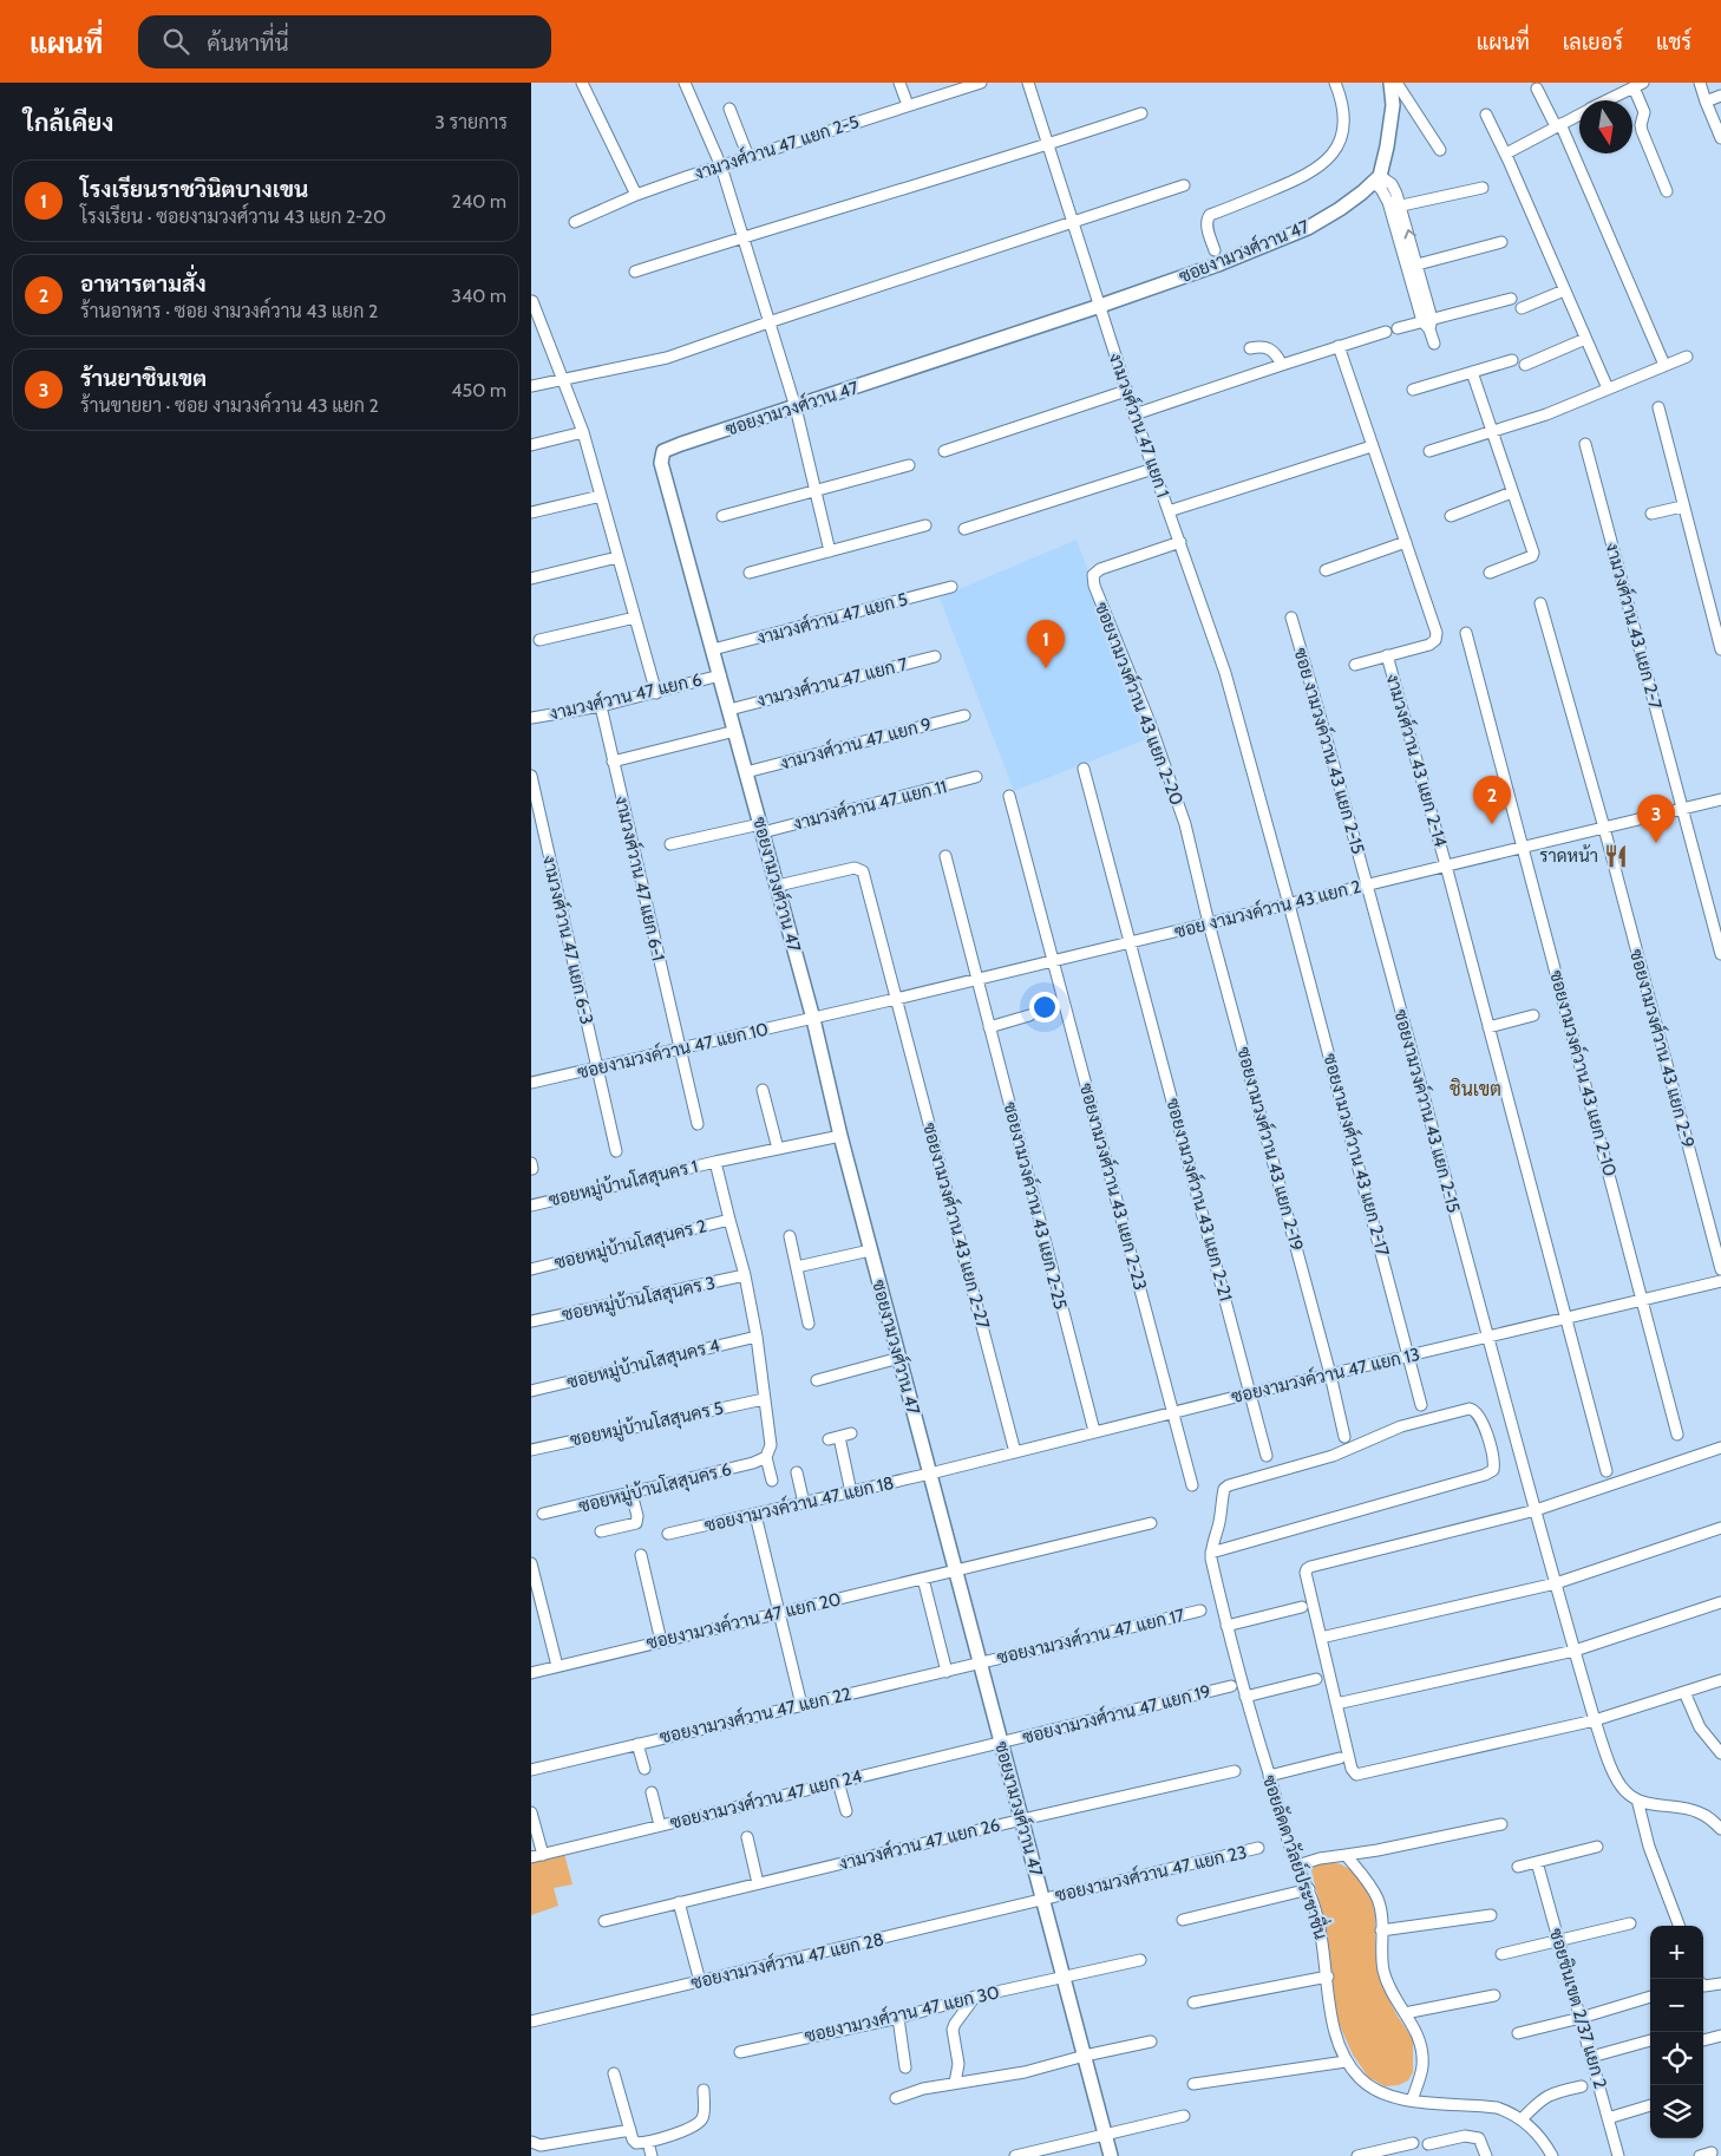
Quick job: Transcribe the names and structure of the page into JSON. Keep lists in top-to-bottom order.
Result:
{
  "streets": {
    "street": [
      "งามวงศ์วาน 47 แยก 2-5",
      "ซอยงามวงศ์วาน 47",
      "งามวงศ์วาน 47 แยก 1",
      "งามวงศ์วาน 47 แยก 5",
      "งามวงศ์วาน 43 แยก 2-7",
      "งามวงศ์วาน 47 แยก 7",
      "งามวงศ์วาน 47 แยก 6",
      "ซอยงามวงศ์วาน 43 แยก 2-20",
      "งามวงศ์วาน 47 แยก 9",
      "ซอย งามวงค์วาน 43 แยก 2-15",
      "งามวงศ์วาน 43 แยก 2-14",
      "งามวงศ์วาน 47 แยก 11",
      "งามวงศ์วาน 47 แยก 6-1",
      "ซอย งามวงค์วาน 43 แยก 2",
      "งามวงศ์วาน 47 แยก 6-3",
      "ซอยงามวงศ์วาน 43 แยก 2-9",
      "ซอยงามวงค์วาน 47 แยก 10",
      "ซอยงามวงค์วาน 43 แยก 2-10",
      "ซอยงามวงค์วาน 43 แยก 2-15",
      "ซอยงามวงศ์วาน 43 แยก 2-19",
      "ซอยงามวงศ์วาน 43 แยก 2-17",
      "ซอยหมู่บ้านโสสุนคร 1",
      "ซอยงามวงศ์วาน 43 แยก 2-23",
      "ซอยงามวงศ์วาน 43 แยก 2-21",
      "ซอยงามวงค์วาน 43 แยก 2-25",
      "ซอยงามวงศ์วาน 43 แยก 2-27",
      "ซอยหมู่บ้านโสสุนคร 2",
      "ซอยหมู่บ้านโสสุนคร 3",
      "ซอยหมู่บ้านโสสุนคร 4",
      "ซอยงามวงค์วาน 47 แยก 13",
      "ซอยหมู่บ้านโสสุนคร 5",
      "ซอยหมู่บ้านโสสุนคร 6",
      "ซอยงามวงค์วาน 47 แยก 18",
      "ซอยงามวงค์วาน 47 แยก 20",
      "ซอยงามวงศ์วาน 47 แยก 17",
      "ซอยงามวงศ์วาน 47 แยก 19",
      "ซอยงามวงศ์วาน 47 แยก 22",
      "ซอยงามวงศ์วาน 47 แยก 24",
      "งามวงศ์วาน 47 แยก 26",
      "ซอยลัดดาวัลย์ประชาชื่น",
      "ซอยงามวงศ์วาน 47 แยก 23",
      "ซอยงามวงศ์วาน 47 แยก 28",
      "ซอยชินเขต 2/37 แยก 2",
      "ซอยงามวงศ์วาน 47 แยก 30"
    ]
  },
  "crossings": [
    ["ซอยงามวงศ์วาน 47", "งามวงศ์วาน 47 แยก 1"],
    ["ซอยงามวงศ์วาน 47", "งามวงศ์วาน 47 แยก 5"],
    ["ซอยงามวงศ์วาน 47", "งามวงศ์วาน 47 แยก 7"],
    ["ซอยงามวงศ์วาน 47", "งามวงศ์วาน 47 แยก 6"],
    ["ซอยงามวงศ์วาน 47", "งามวงศ์วาน 47 แยก 9"],
    ["ซอยงามวงศ์วาน 47", "งามวงศ์วาน 47 แยก 11"],
    ["ซอยงามวงศ์วาน 47", "ซอย งามวงค์วาน 43 แยก 2"],
    ["ซอยงามวงศ์วาน 47", "ซอยงามวงค์วาน 47 แยก 10"],
    ["ซอยงามวงศ์วาน 47", "ซอยหมู่บ้านโสสุนคร 1"],
    ["ซอยงามวงศ์วาน 47", "ซอยงามวงศ์วาน 43 แยก 2-27"],
    ["ซอยงามวงศ์วาน 47", "ซอยงามวงค์วาน 47 แยก 13"],
    ["ซอยงามวงศ์วาน 47", "ซอยงามวงค์วาน 47 แยก 18"],
    ["ซอยงามวงศ์วาน 47", "ซอยงามวงค์วาน 47 แยก 20"],
    ["ซอยงามวงศ์วาน 47", "ซอยงามวงศ์วาน 47 แยก 17"],
    ["ซอยงามวงศ์วาน 47", "ซอยงามวงศ์วาน 47 แยก 19"],
    ["ซอยงามวงศ์วาน 47", "ซอยงามวงศ์วาน 47 แยก 22"],
    ["ซอยงามวงศ์วาน 47", "ซอยงามวงศ์วาน 47 แยก 24"],
    ["ซอยงามวงศ์วาน 47", "งามวงศ์วาน 47 แยก 26"],
    ["ซอยงามวงศ์วาน 47", "ซอยงามวงศ์วาน 47 แยก 23"],
    ["ซอยงามวงศ์วาน 47", "ซอยงามวงศ์วาน 47 แยก 28"],
    ["ซอยงามวงศ์วาน 47", "ซอยงามวงศ์วาน 47 แยก 30"],
    ["งามวงศ์วาน 47 แยก 1", "ซอยงามวงศ์วาน 43 แยก 2-20"],
    ["งามวงศ์วาน 47 แยก 1", "ซอย งามวงค์วาน 43 แยก 2"],
    ["งามวงศ์วาน 47 แยก 1", "ซอยงามวงศ์วาน 43 แยก 2-17"],
    ["งามวงศ์วาน 43 แยก 2-7", "ซอย งามวงค์วาน 43 แยก 2"],
    ["งามวงศ์วาน 47 แยก 6", "งามวงศ์วาน 47 แยก 6-1"],
    ["ซอยงามวงศ์วาน 43 แยก 2-20", "ซอย งามวงค์วาน 43 แยก 2"],
    ["ซอยงามวงศ์วาน 43 แยก 2-20", "ซอยงามวงศ์วาน 43 แยก 2-19"],
    ["ซอย งามวงค์วาน 43 แยก 2-15", "ซอย งามวงค์วาน 43 แยก 2"],
    ["ซอย งามวงค์วาน 43 แยก 2-15", "ซอยงามวงค์วาน 43 แยก 2-15"],
    ["งามวงศ์วาน 43 แยก 2-14", "ซอย งามวงค์วาน 43 แยก 2"],
    ["งามวงศ์วาน 43 แยก 2-14", "ซอยงามวงค์วาน 47 แยก 13"],
    ["งามวงศ์วาน 47 แยก 6-1", "ซอยงามวงค์วาน 47 แยก 10"],
    ["ซอย งามวงค์วาน 43 แยก 2", "ซอยงามวงศ์วาน 43 แยก 2-9"],
    ["ซอย งามวงค์วาน 43 แยก 2", "ซอยงามวงค์วาน 47 แยก 10"],
    ["ซอย งามวงค์วาน 43 แยก 2", "ซอยงามวงค์วาน 43 แยก 2-10"],
    ["ซอย งามวงค์วาน 43 แยก 2", "ซอยงามวงค์วาน 43 แยก 2-15"],
    ["ซอย งามวงค์วาน 43 แยก 2", "ซอยงามวงศ์วาน 43 แยก 2-19"],
    ["ซอย งามวงค์วาน 43 แยก 2", "ซอยงามวงศ์วาน 43 แยก 2-17"],
    ["ซอย งามวงค์วาน 43 แยก 2", "ซอยงามวงศ์วาน 43 แยก 2-23"],
    ["ซอย งามวงค์วาน 43 แยก 2", "ซอยงามวงศ์วาน 43 แยก 2-21"],
    ["ซอย งามวงค์วาน 43 แยก 2", "ซอยงามวงค์วาน 43 แยก 2-25"],
    ["ซอย งามวงค์วาน 43 แยก 2", "ซอยงามวงศ์วาน 43 แยก 2-27"],
    ["งามวงศ์วาน 47 แยก 6-3", "ซอยงามวงค์วาน 47 แยก 10"],
    ["ซอยงามวงค์วาน 43 แยก 2-10", "ซอยงามวงค์วาน 47 แยก 13"],
    ["ซอยงามวงค์วาน 43 แยก 2-15", "ซอยงามวงค์วาน 47 แยก 13"],
    ["ซอยงามวงศ์วาน 43 แยก 2-19", "ซอยงามวงค์วาน 47 แยก 13"],
    ["ซอยงามวงศ์วาน 43 แยก 2-17", "ซอยงามวงค์วาน 47 แยก 13"],
    ["ซอยงามวงศ์วาน 43 แยก 2-23", "ซอยงามวงค์วาน 47 แยก 13"],
    ["ซอยงามวงศ์วาน 43 แยก 2-21", "ซอยงามวงค์วาน 47 แยก 13"],
    ["ซอยงามวงค์วาน 43 แยก 2-25", "ซอยงามวงค์วาน 47 แยก 13"],
    ["ซอยงามวงศ์วาน 43 แยก 2-27", "ซอยงามวงค์วาน 47 แยก 13"],
    ["ซอยงามวงค์วาน 47 แยก 13", "ซอยงามวงค์วาน 47 แยก 18"],
    ["ซอยงามวงศ์วาน 47 แยก 17", "ซอยงามวงศ์วาน 47 แยก 22"],
    ["ซอยงามวงศ์วาน 47 แยก 19", "ซอยงามวงศ์วาน 47 แยก 24"],
    ["ซอยงามวงศ์วาน 47 แยก 23", "ซอยงามวงศ์วาน 47 แยก 28"]
  ],
  "districts": ["ชินเขต"],
  "places": {
    "restaurant": ["ราดหน้า"]
  },
  "north": "bottom",
  "page": {
    "header": "แผนที่",
    "search": "ค้นหาที่นี่",
    "nav": ["แผนที่", "เลเยอร์", "แชร์"],
    "heading": ["ใกล้เคียง", "3 รายการ"],
    "list": [
      {
        "mark": "1",
        "name": "โรงเรียนราชวินิตบางเขน",
        "note": "โรงเรียน · ซอยงามวงศ์วาน 43 แยก 2-20",
        "value": "240 m"
      },
      {
        "mark": "2",
        "name": "อาหารตามสั่ง",
        "note": "ร้านอาหาร · ซอย งามวงค์วาน 43 แยก 2",
        "value": "340 m"
      },
      {
        "mark": "3",
        "name": "ร้านยาชินเขต",
        "note": "ร้านขายยา · ซอย งามวงค์วาน 43 แยก 2",
        "value": "450 m"
      }
    ],
    "pins": ["1", "2", "3"],
    "map_buttons": ["+", "−"]
  }
}
